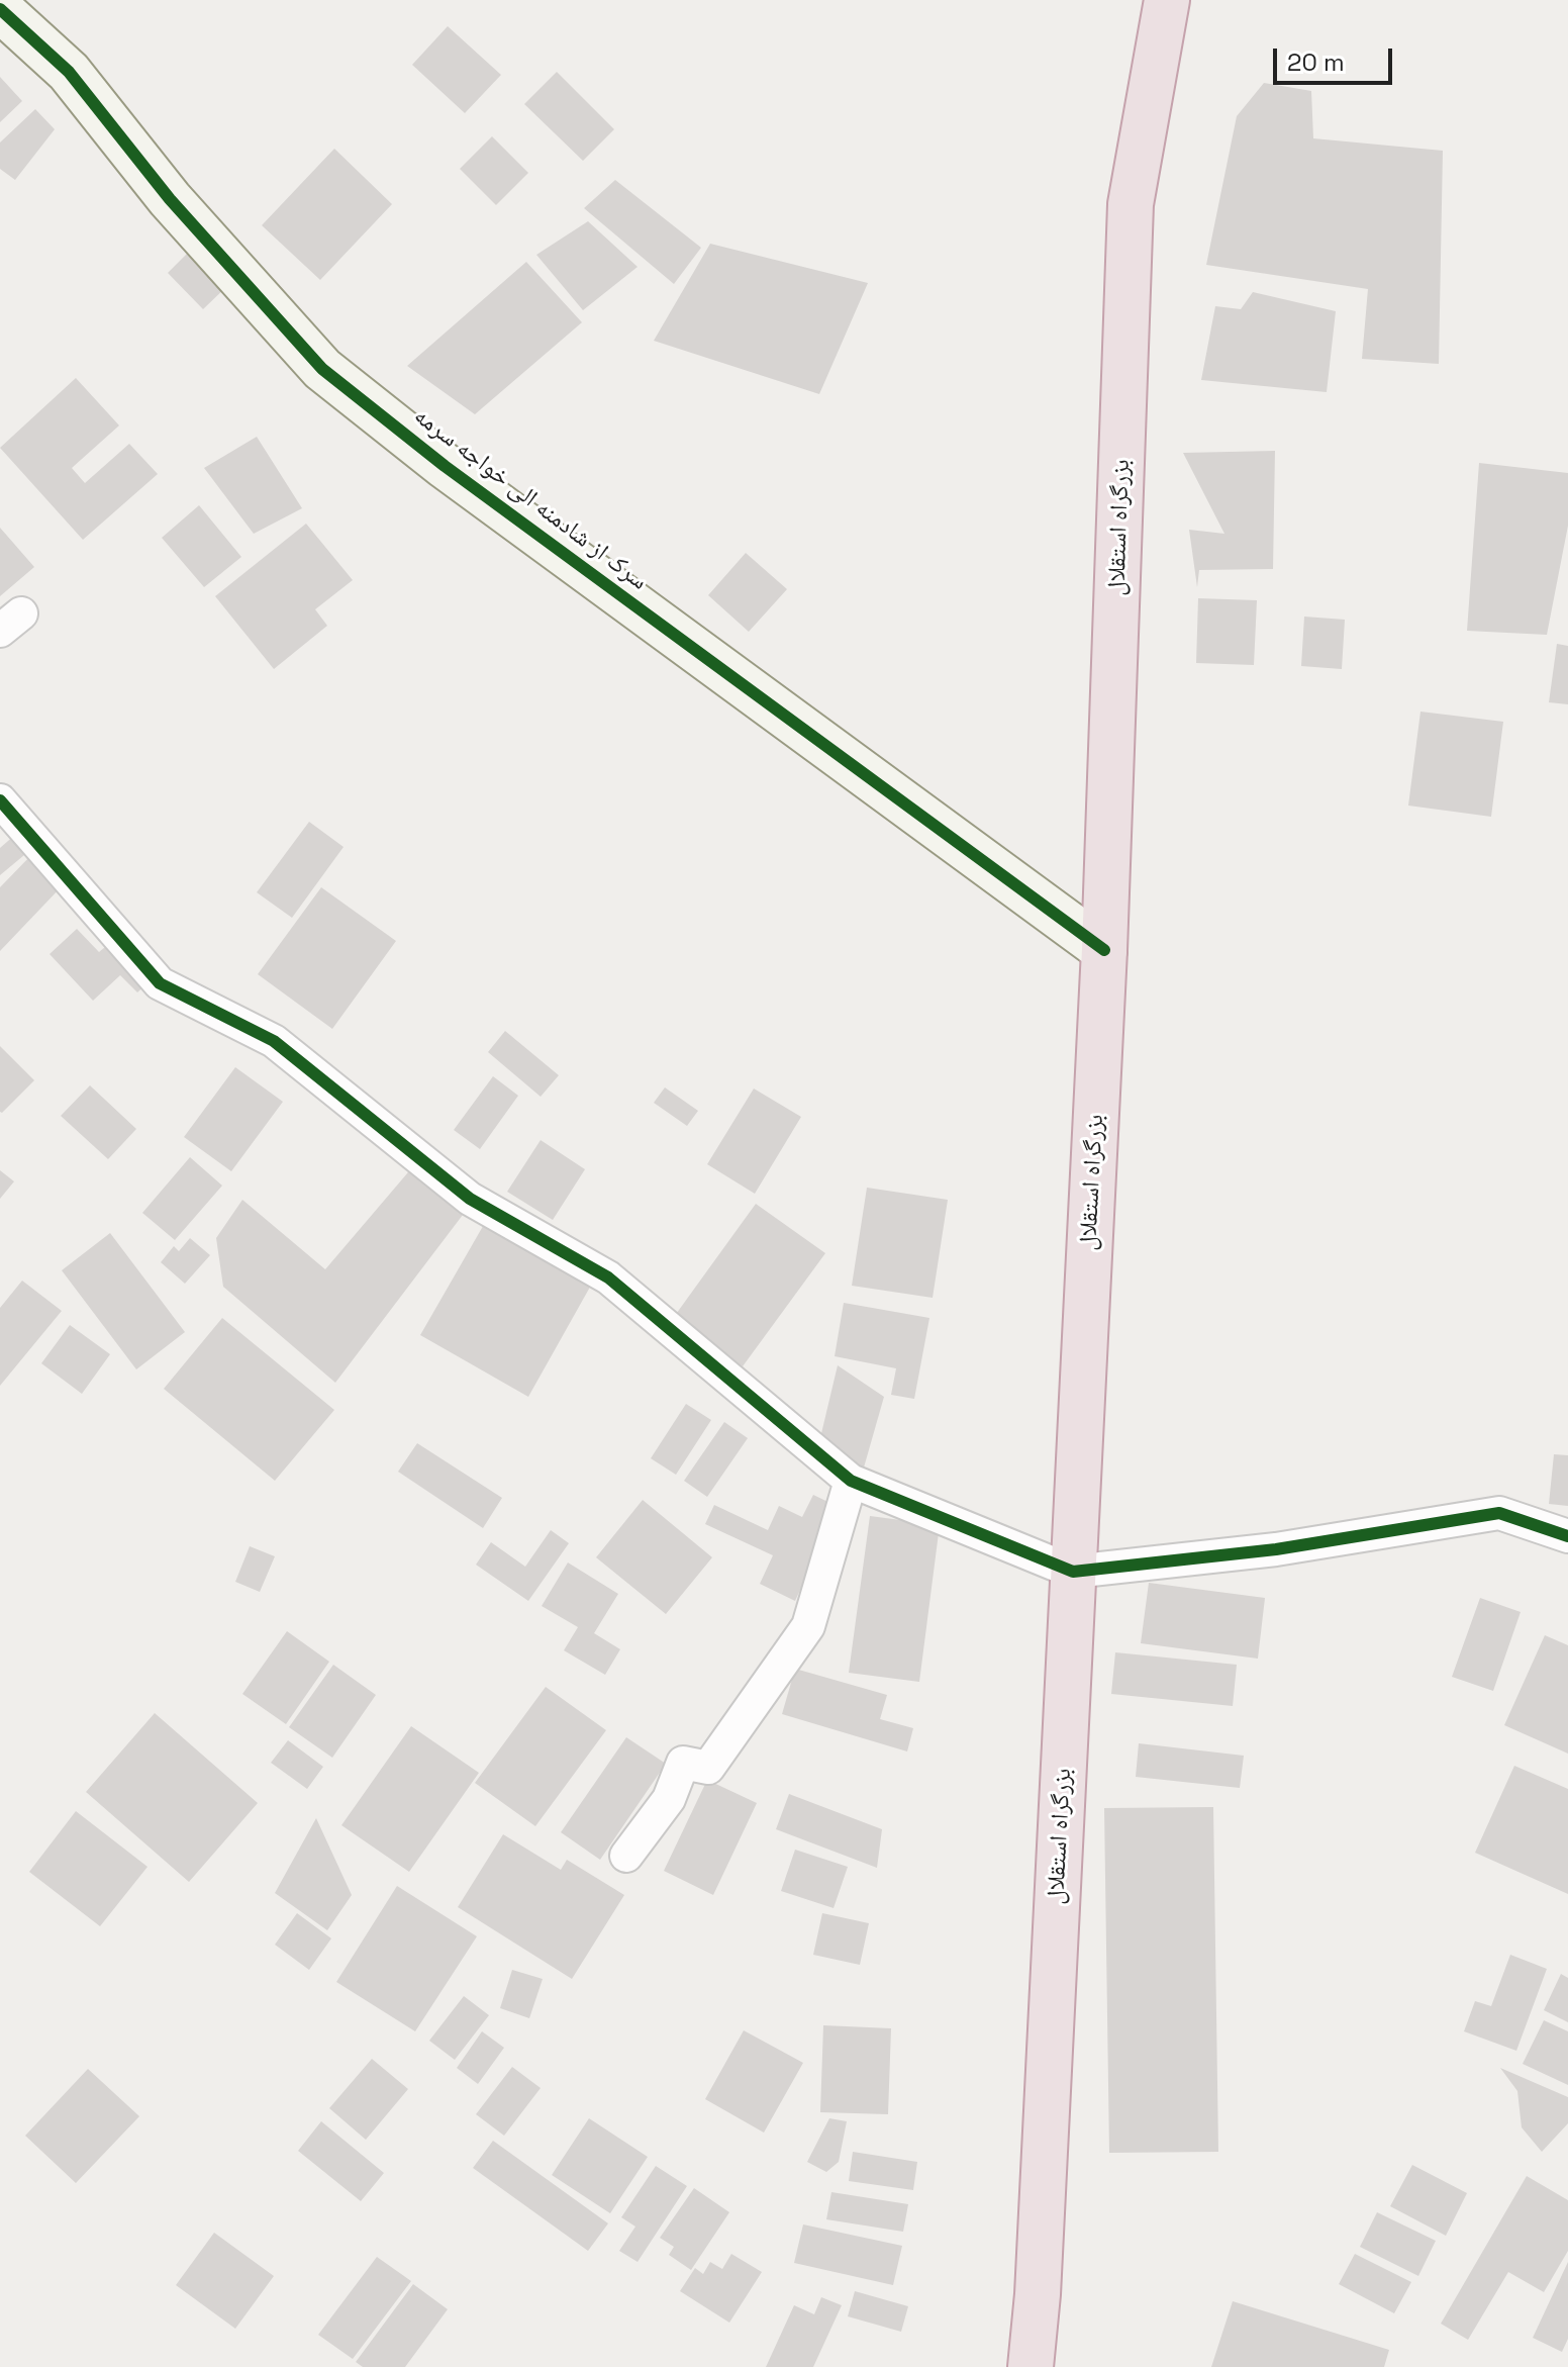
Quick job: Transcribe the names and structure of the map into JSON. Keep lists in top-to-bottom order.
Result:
{
  "streets": {
    "highway": ["بزرگراه استقلال"],
    "street": ["سرک از شادمنه الی خواجه سرمه"]
  },
  "crossings": [
    ["سرک از شادمنه الی خواجه سرمه", "بزرگراه استقلال"]
  ],
  "scale_bar": "20 m"
}
